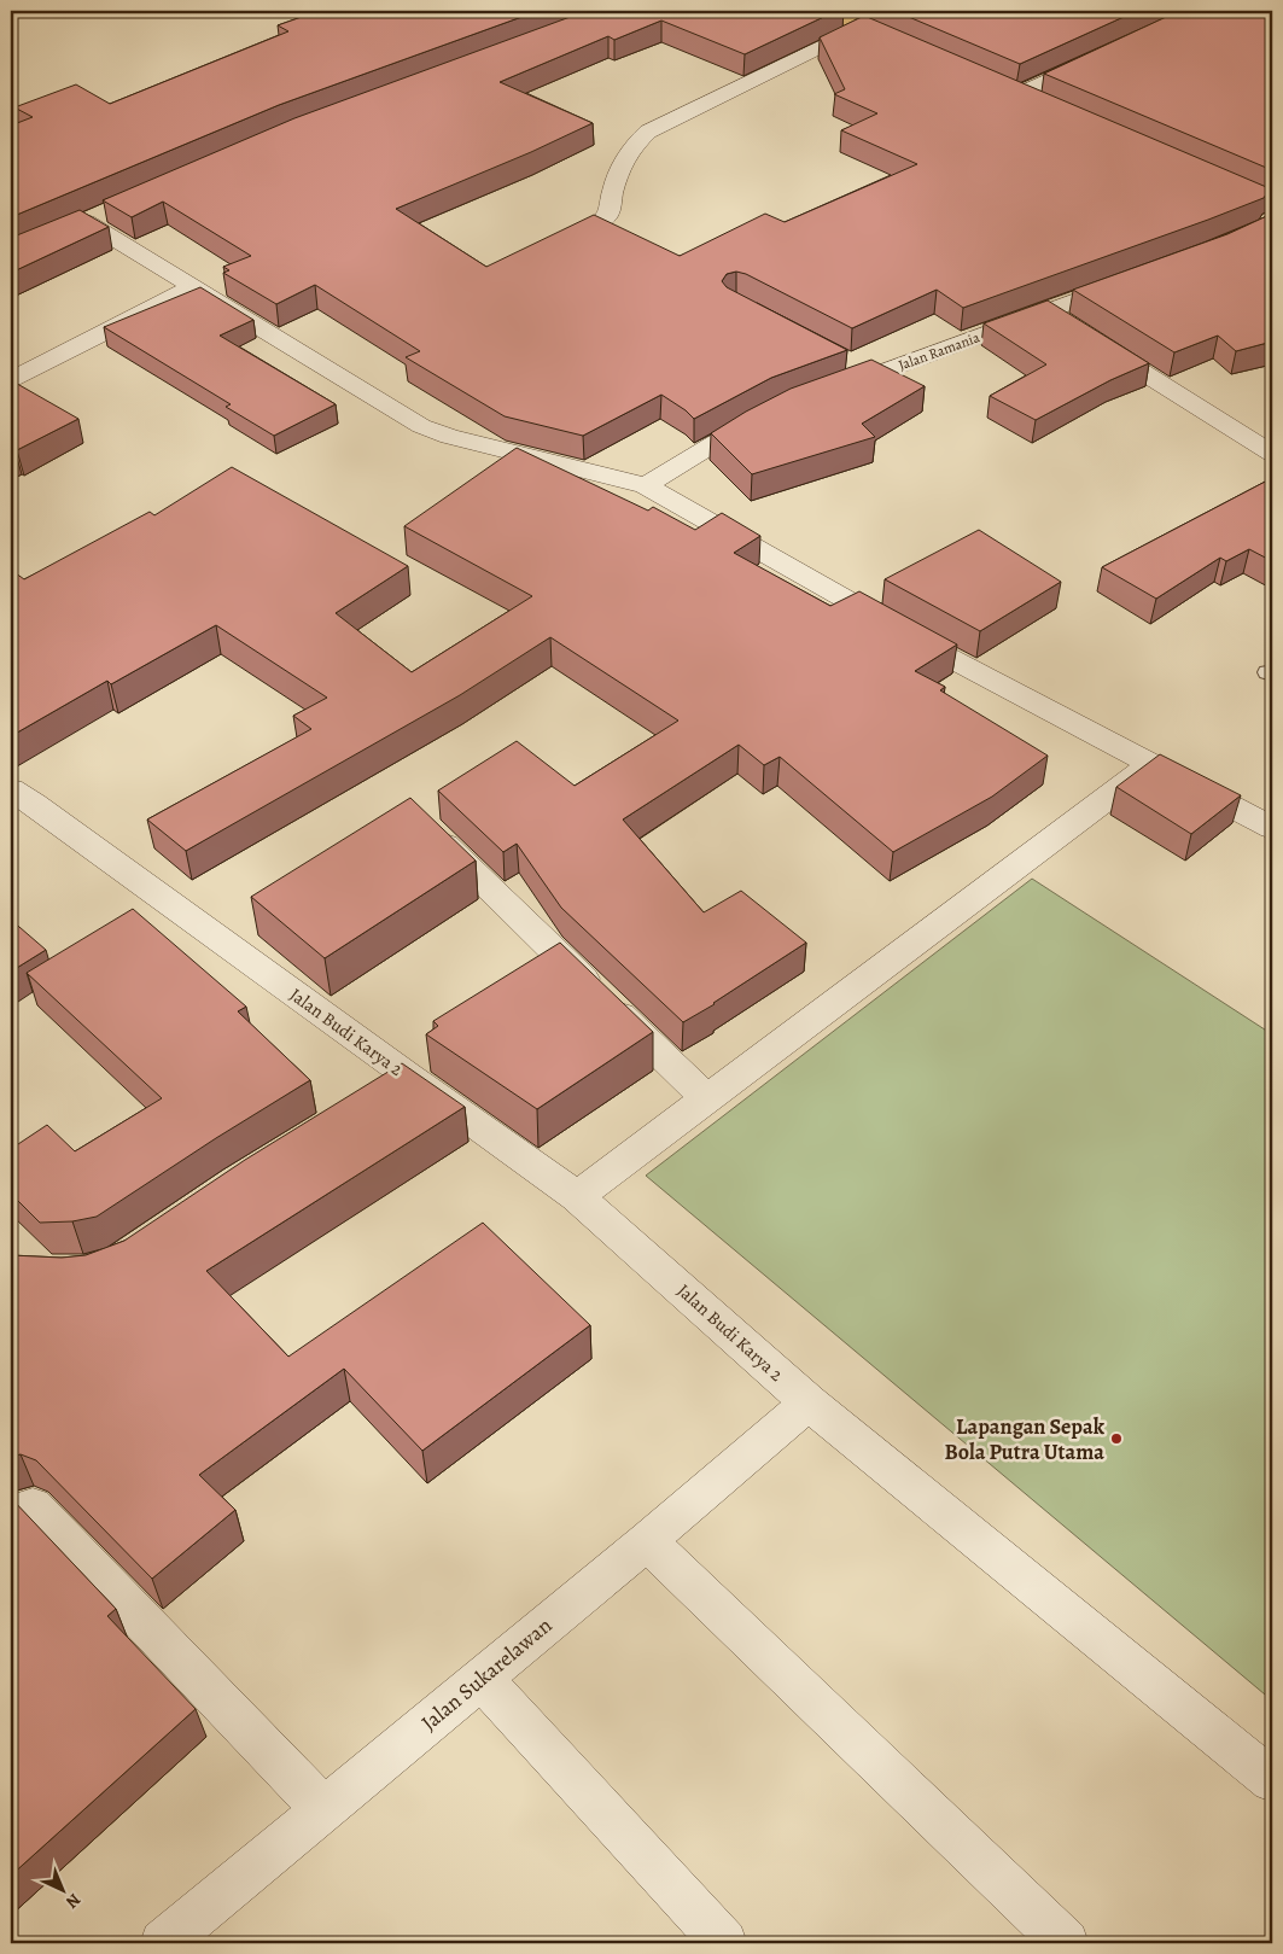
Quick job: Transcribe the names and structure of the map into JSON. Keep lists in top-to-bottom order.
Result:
{
  "streets": {
    "street": ["Jalan Ramania", "Jalan Budi Karya 2", "Jalan Sukarelawan"]
  },
  "crossings": [
    ["Jalan Budi Karya 2", "Jalan Sukarelawan"]
  ],
  "places": ["Lapangan Sepak Bola Putra Utama"],
  "north": "bottom right"
}
